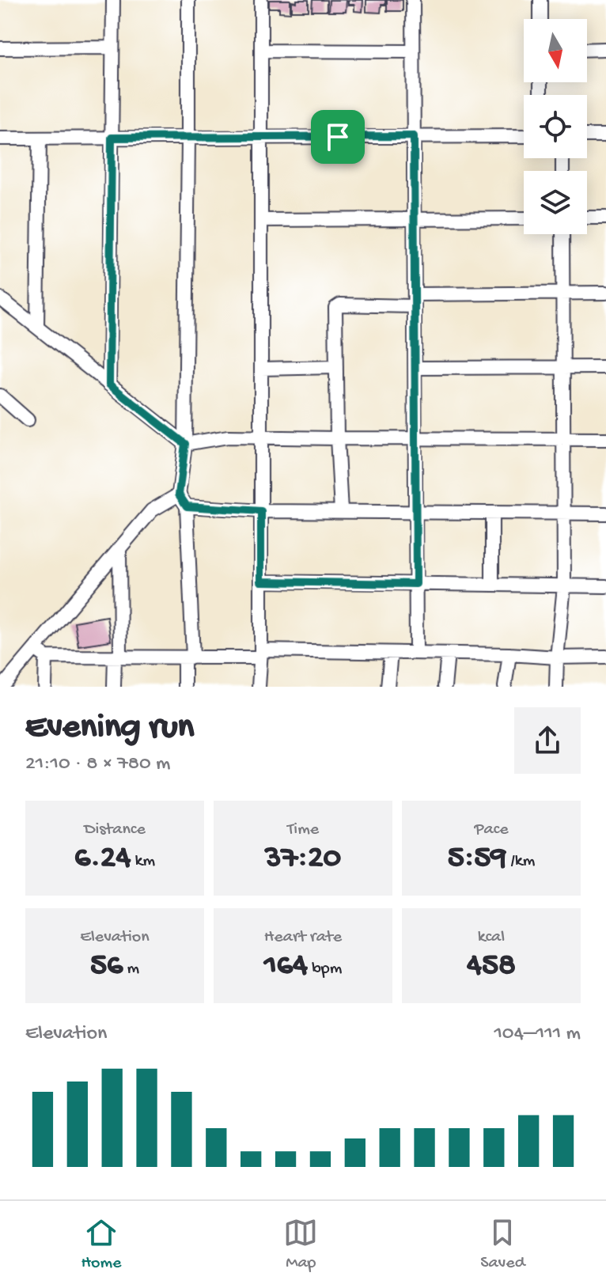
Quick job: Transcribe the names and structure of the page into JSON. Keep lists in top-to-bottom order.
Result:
{
  "north": "bottom",
  "page": {
    "heading": ["Evening run", "21:10 · 8 × 780 m"],
    "stats": [
      ["Distance", "6.24 km"],
      ["Time", "37:20"],
      ["Pace", "5:59 /km"],
      ["Elevation", "56 m"],
      ["Heart rate", "164 bpm"],
      ["kcal", "458"]
    ],
    "chart": ["Elevation", "104–111 m"],
    "tabs": ["Home", "Map", "Saved"]
  }
}
